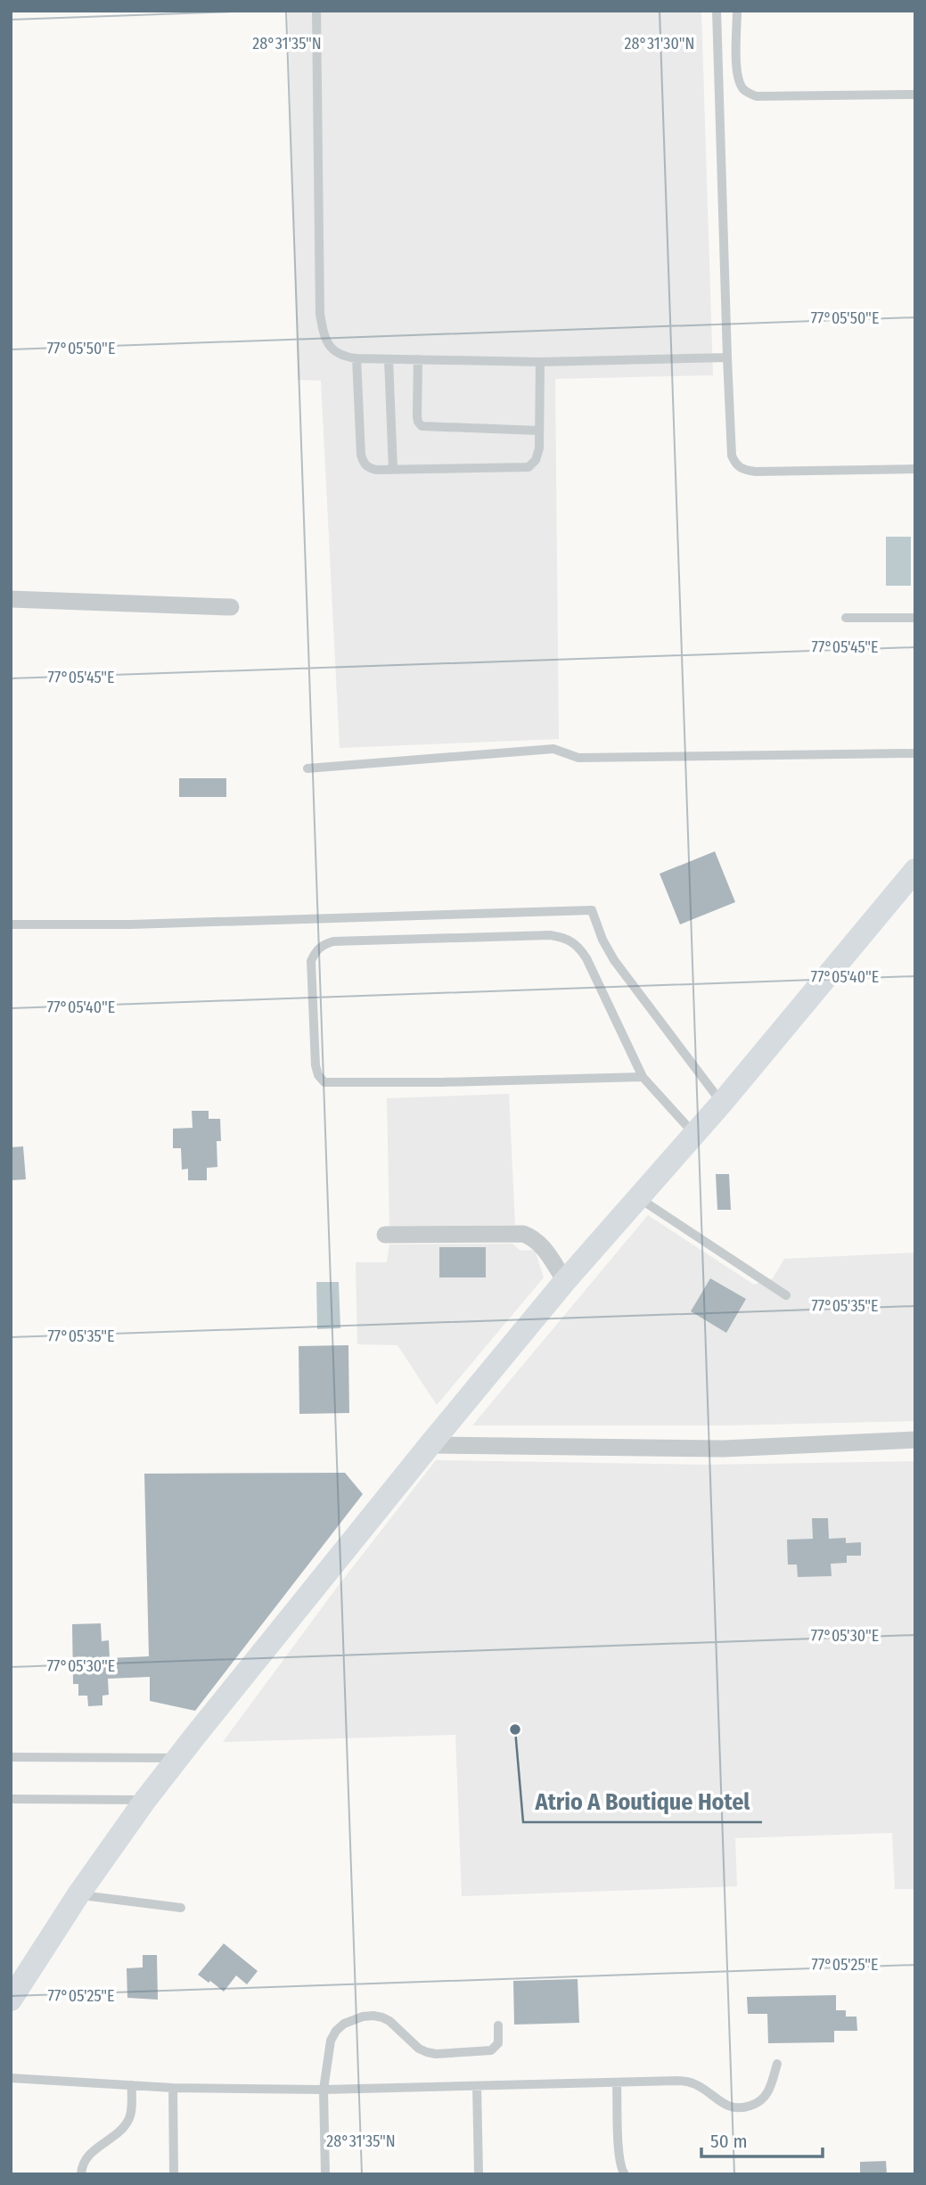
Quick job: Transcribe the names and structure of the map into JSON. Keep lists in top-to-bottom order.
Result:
{
  "places": ["Atrio A Boutique Hotel"],
  "scale_bar": "50 m",
  "coordinates": [
    "28°31'35\"N",
    "28°31'30\"N",
    "77°05'50\"E",
    "77°05'45\"E",
    "77°05'40\"E",
    "77°05'35\"E",
    "77°05'30\"E",
    "77°05'25\"E"
  ]
}
